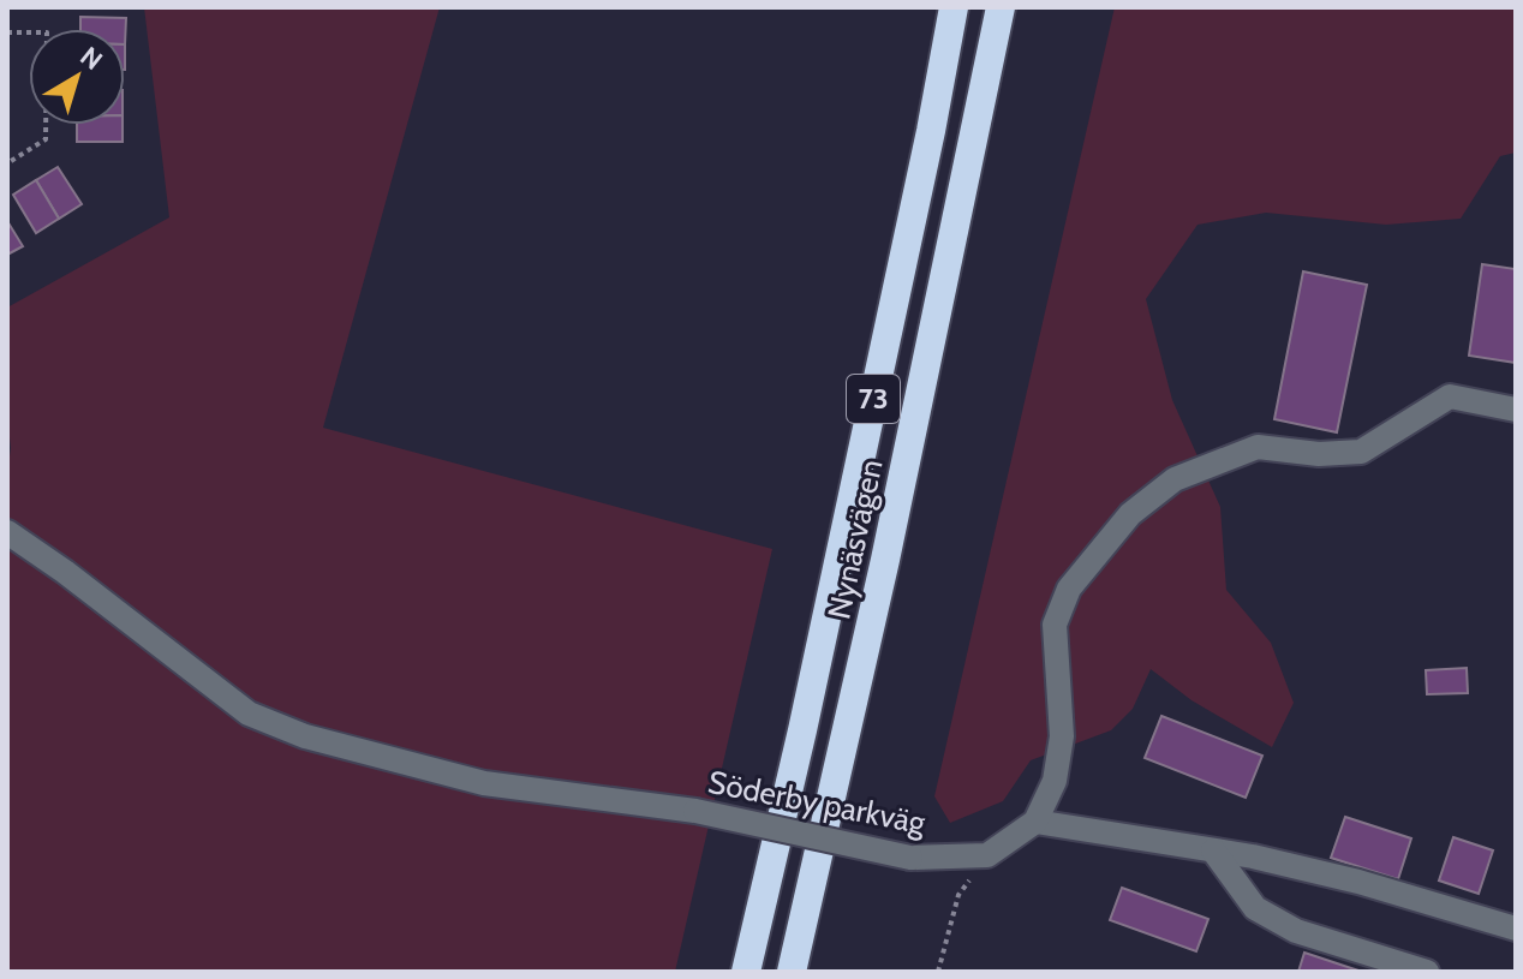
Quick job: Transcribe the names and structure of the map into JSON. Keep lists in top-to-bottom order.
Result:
{
  "streets": {
    "highway": ["73", "Nynäsvägen"],
    "street": ["Söderby parkväg"]
  },
  "north": "top right"
}
